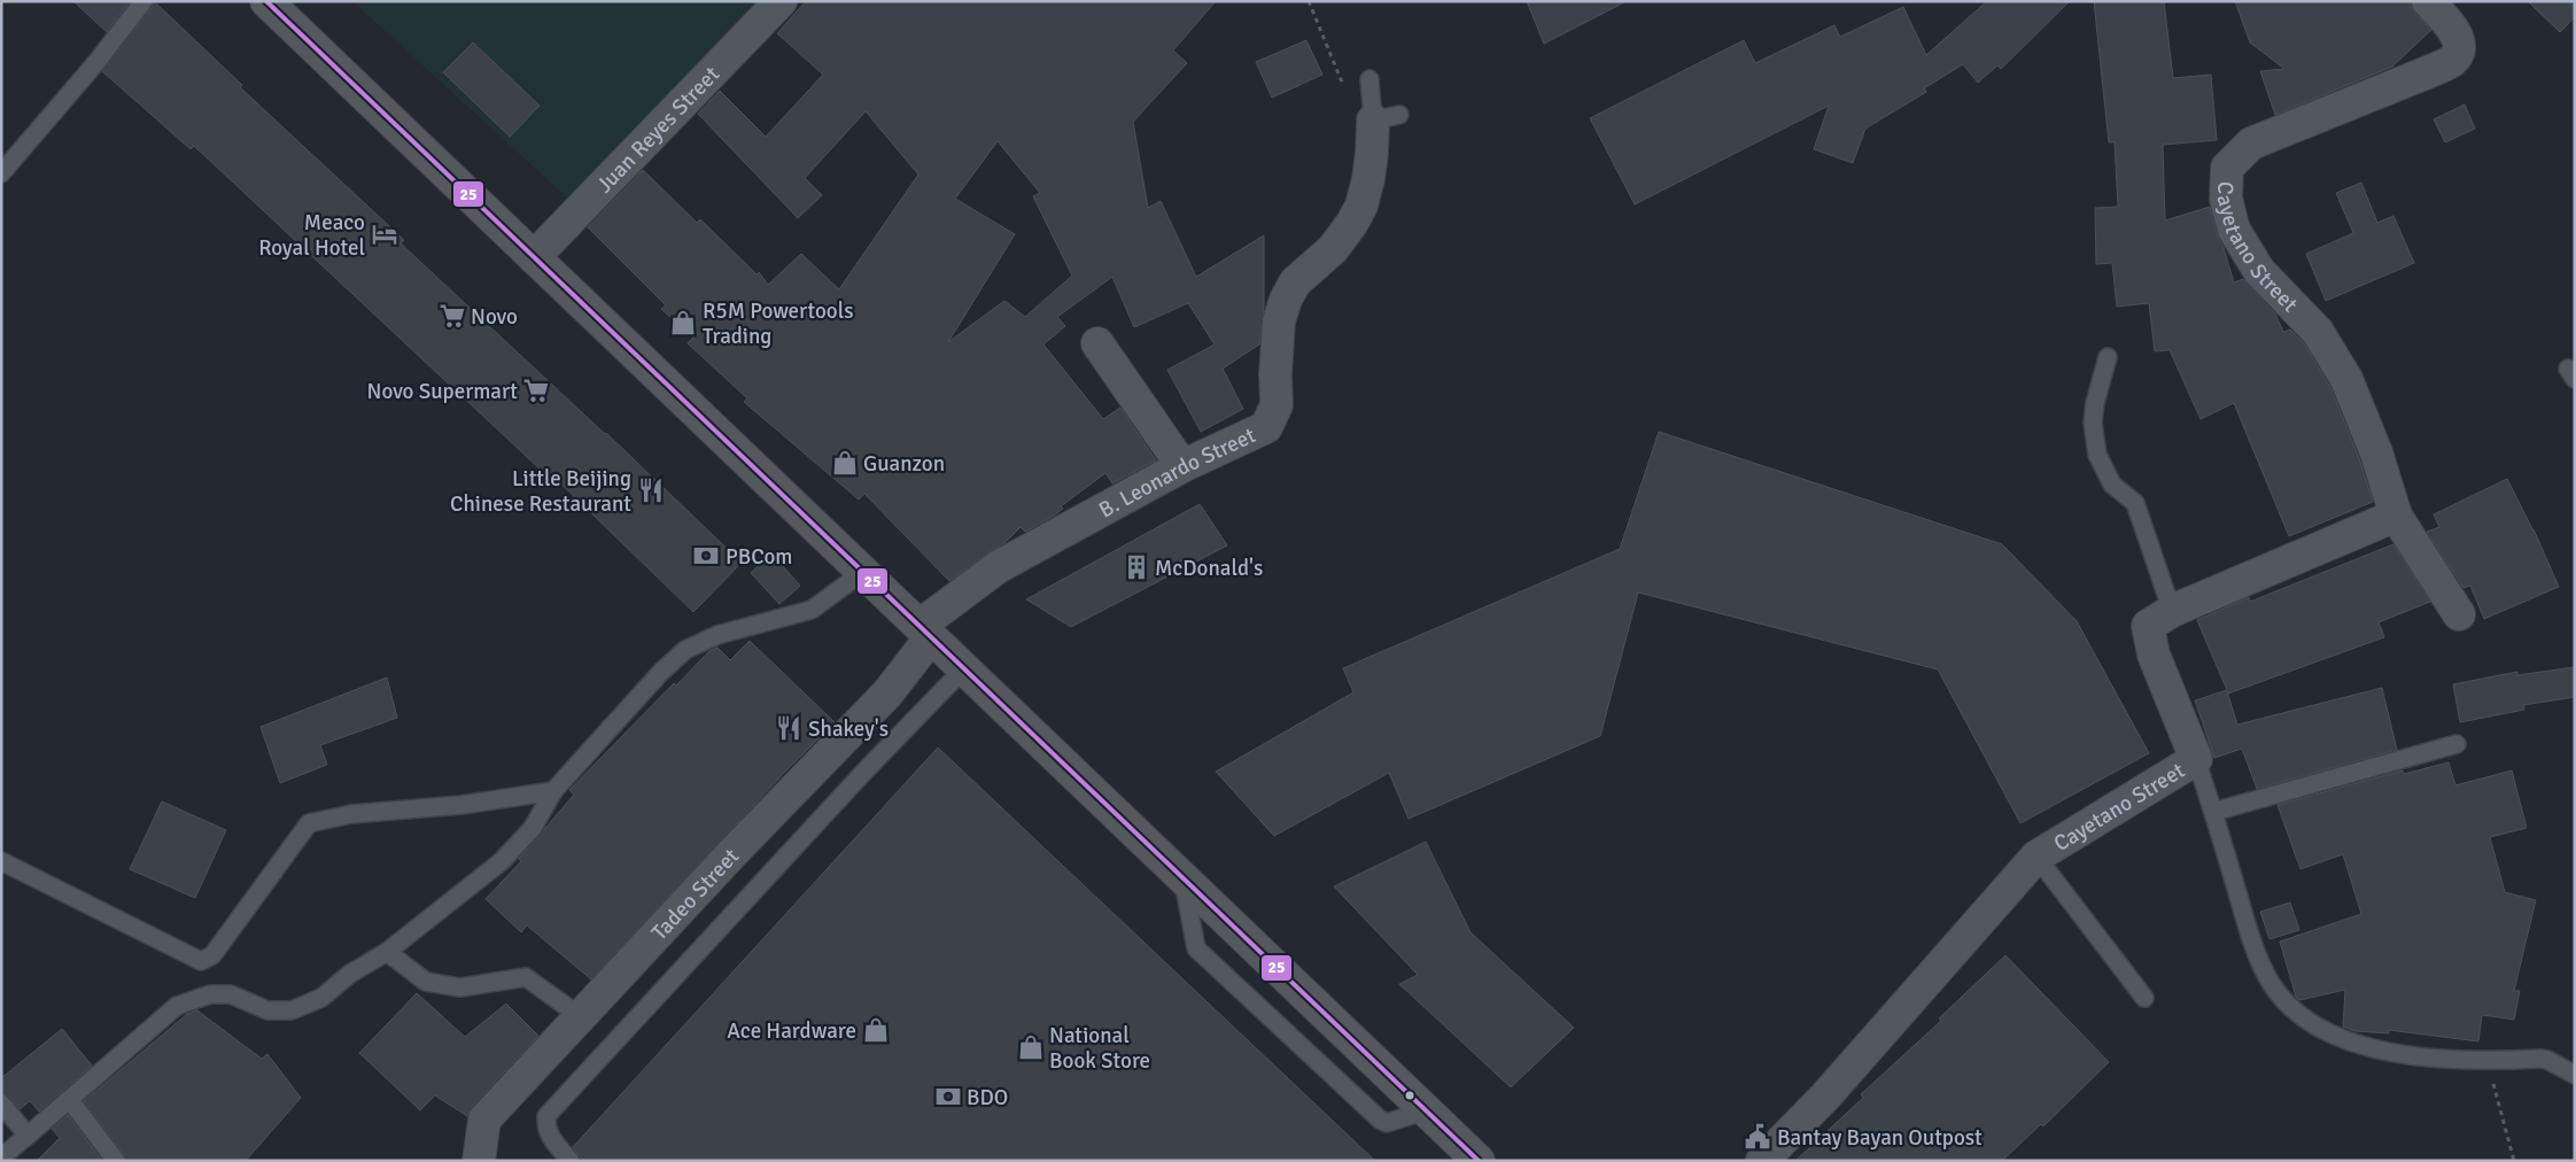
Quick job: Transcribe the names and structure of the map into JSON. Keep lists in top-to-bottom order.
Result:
{
  "streets": {
    "street": [
      "Juan Reyes Street",
      "Cayetano Street",
      "B. Leonardo Street",
      "Tadeo Street"
    ]
  },
  "crossings": [
    ["B. Leonardo Street", "Tadeo Street"]
  ],
  "places": {
    "hotel": ["Meaco Royal Hotel"],
    "supermarket": ["Novo", "Novo Supermart"],
    "shop": [
      "R5M Powertools Trading",
      "Guanzon",
      "Ace Hardware",
      "National Book Store"
    ],
    "restaurant": ["Little Beijing Chinese Restaurant", "Shakey's"],
    "bank": ["PBCom", "BDO"],
    "building": ["McDonald's"],
    "public building": ["Bantay Bayan Outpost"]
  },
  "lines": ["transit line 25"]
}
